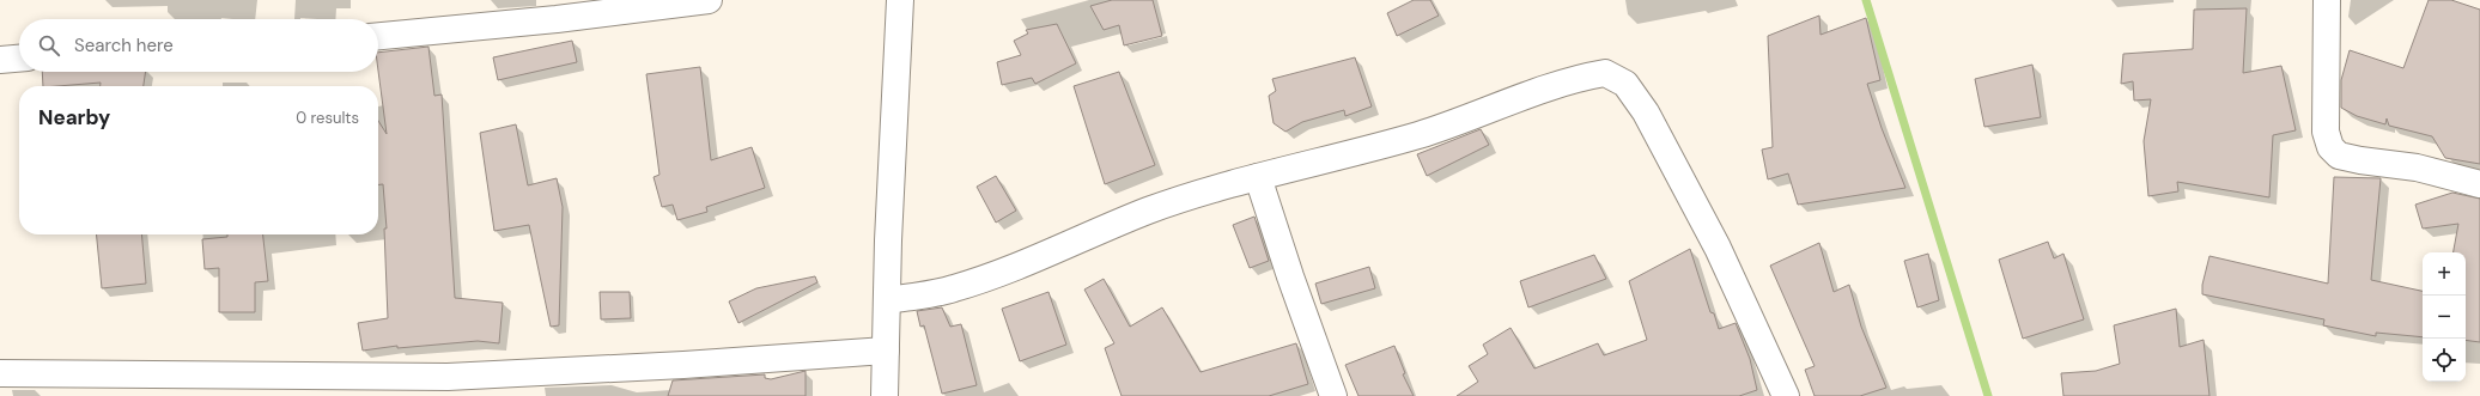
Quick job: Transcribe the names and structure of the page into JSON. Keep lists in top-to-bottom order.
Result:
{
  "page": {
    "search": "Search here",
    "heading": ["Nearby", "0 results"],
    "map_buttons": ["+", "−"]
  }
}
